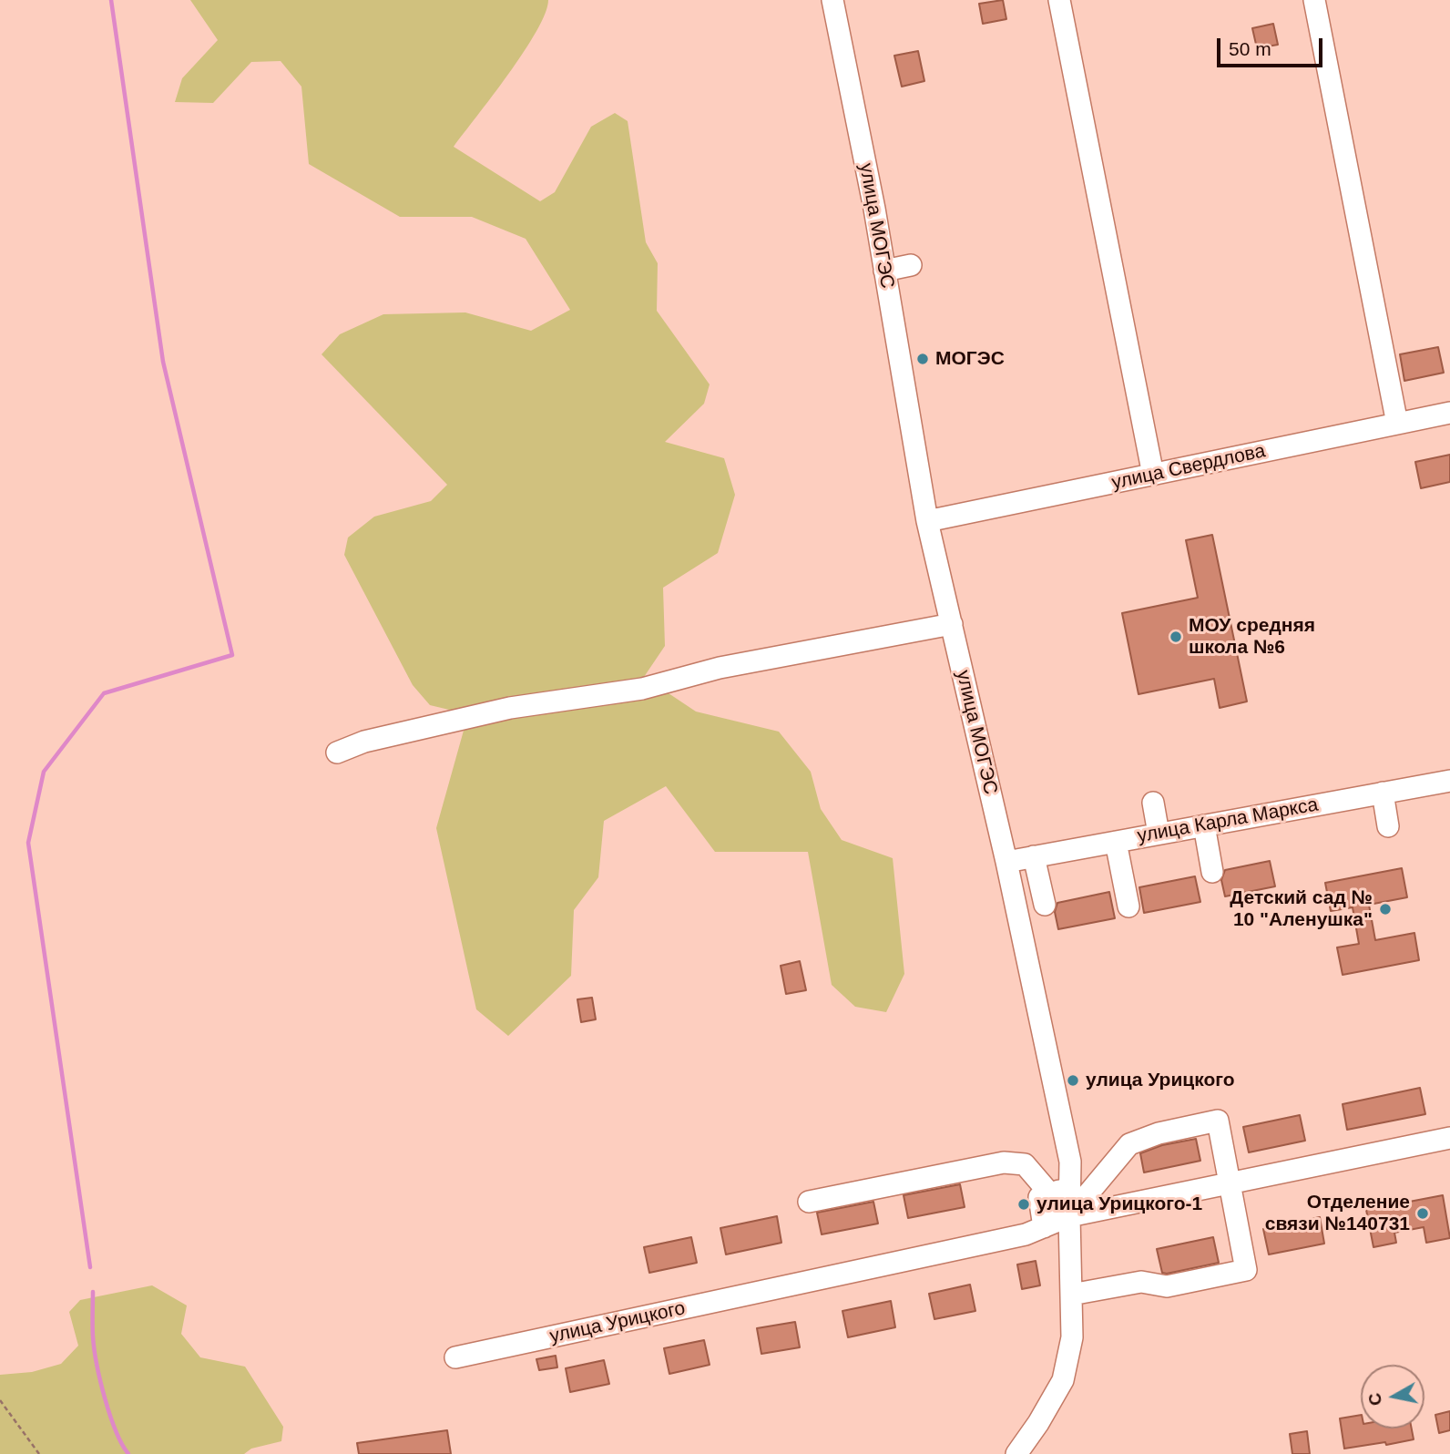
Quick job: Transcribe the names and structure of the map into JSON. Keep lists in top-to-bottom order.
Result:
{
  "streets": {
    "street": [
      "улица МОГЭС",
      "улица Свердлова",
      "улица Карла Маркса",
      "улица Урицкого"
    ]
  },
  "crossings": [
    ["улица МОГЭС", "улица Свердлова"],
    ["улица МОГЭС", "улица Карла Маркса"],
    ["улица МОГЭС", "улица Урицкого"]
  ],
  "places": [
    "МОГЭС",
    "МОУ средняя школа №6",
    "Детский сад № 10 \"Аленушка\"",
    "улица Урицкого",
    "улица Урицкого-1",
    "Отделение связи №140731"
  ],
  "scale_bar": "50 m",
  "north": "left"
}
